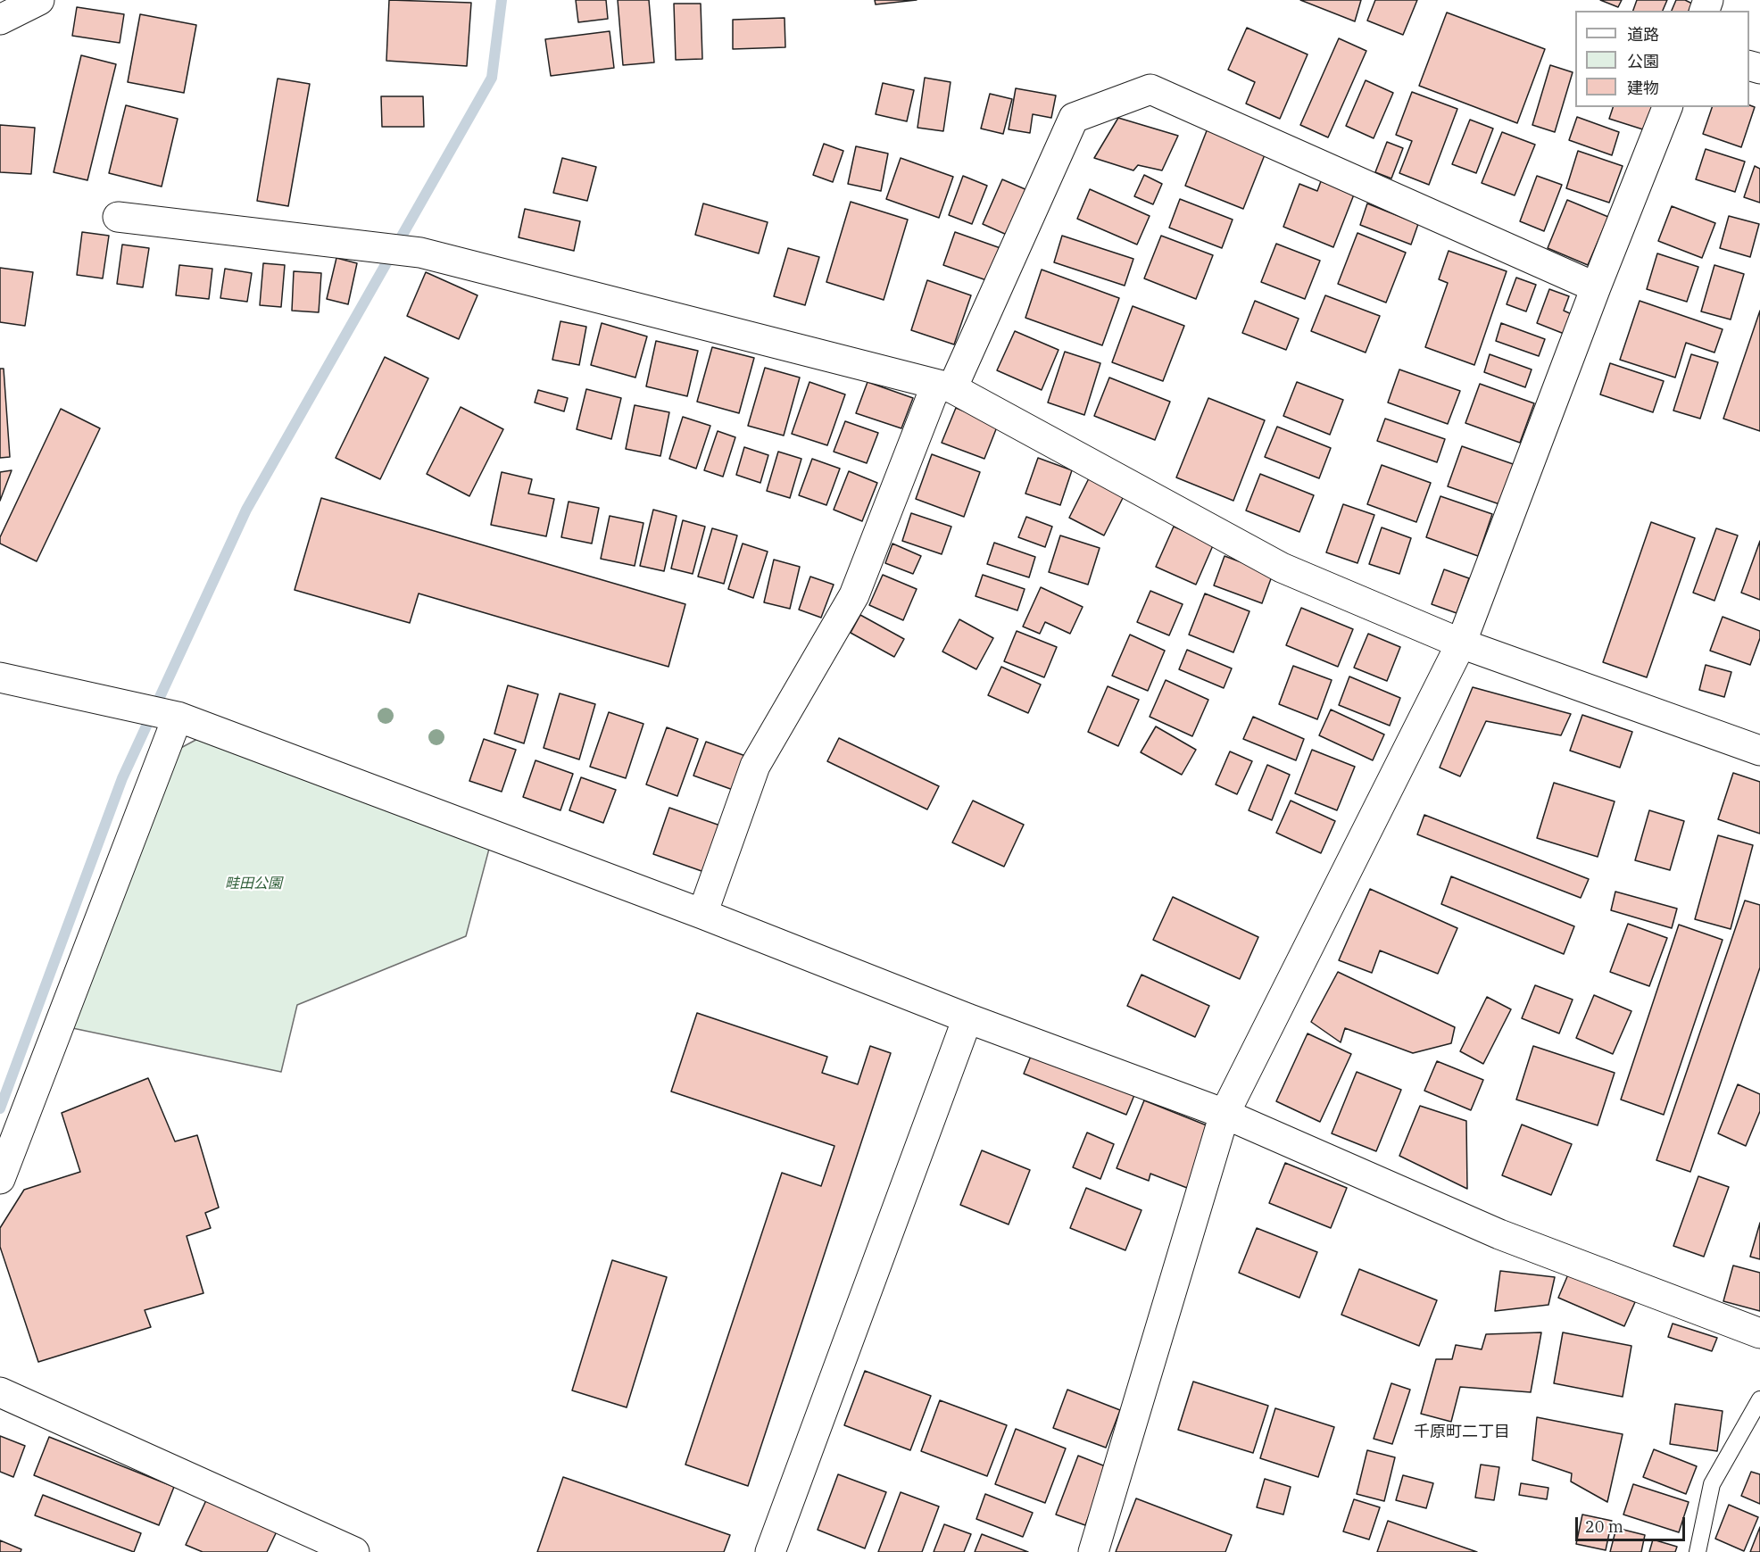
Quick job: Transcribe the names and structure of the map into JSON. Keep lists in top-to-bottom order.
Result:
{
  "districts": ["千原町二丁目"],
  "parks": ["畦田公園"],
  "legend": ["道路", "公園", "建物"],
  "scale_bar": "20 m"
}
